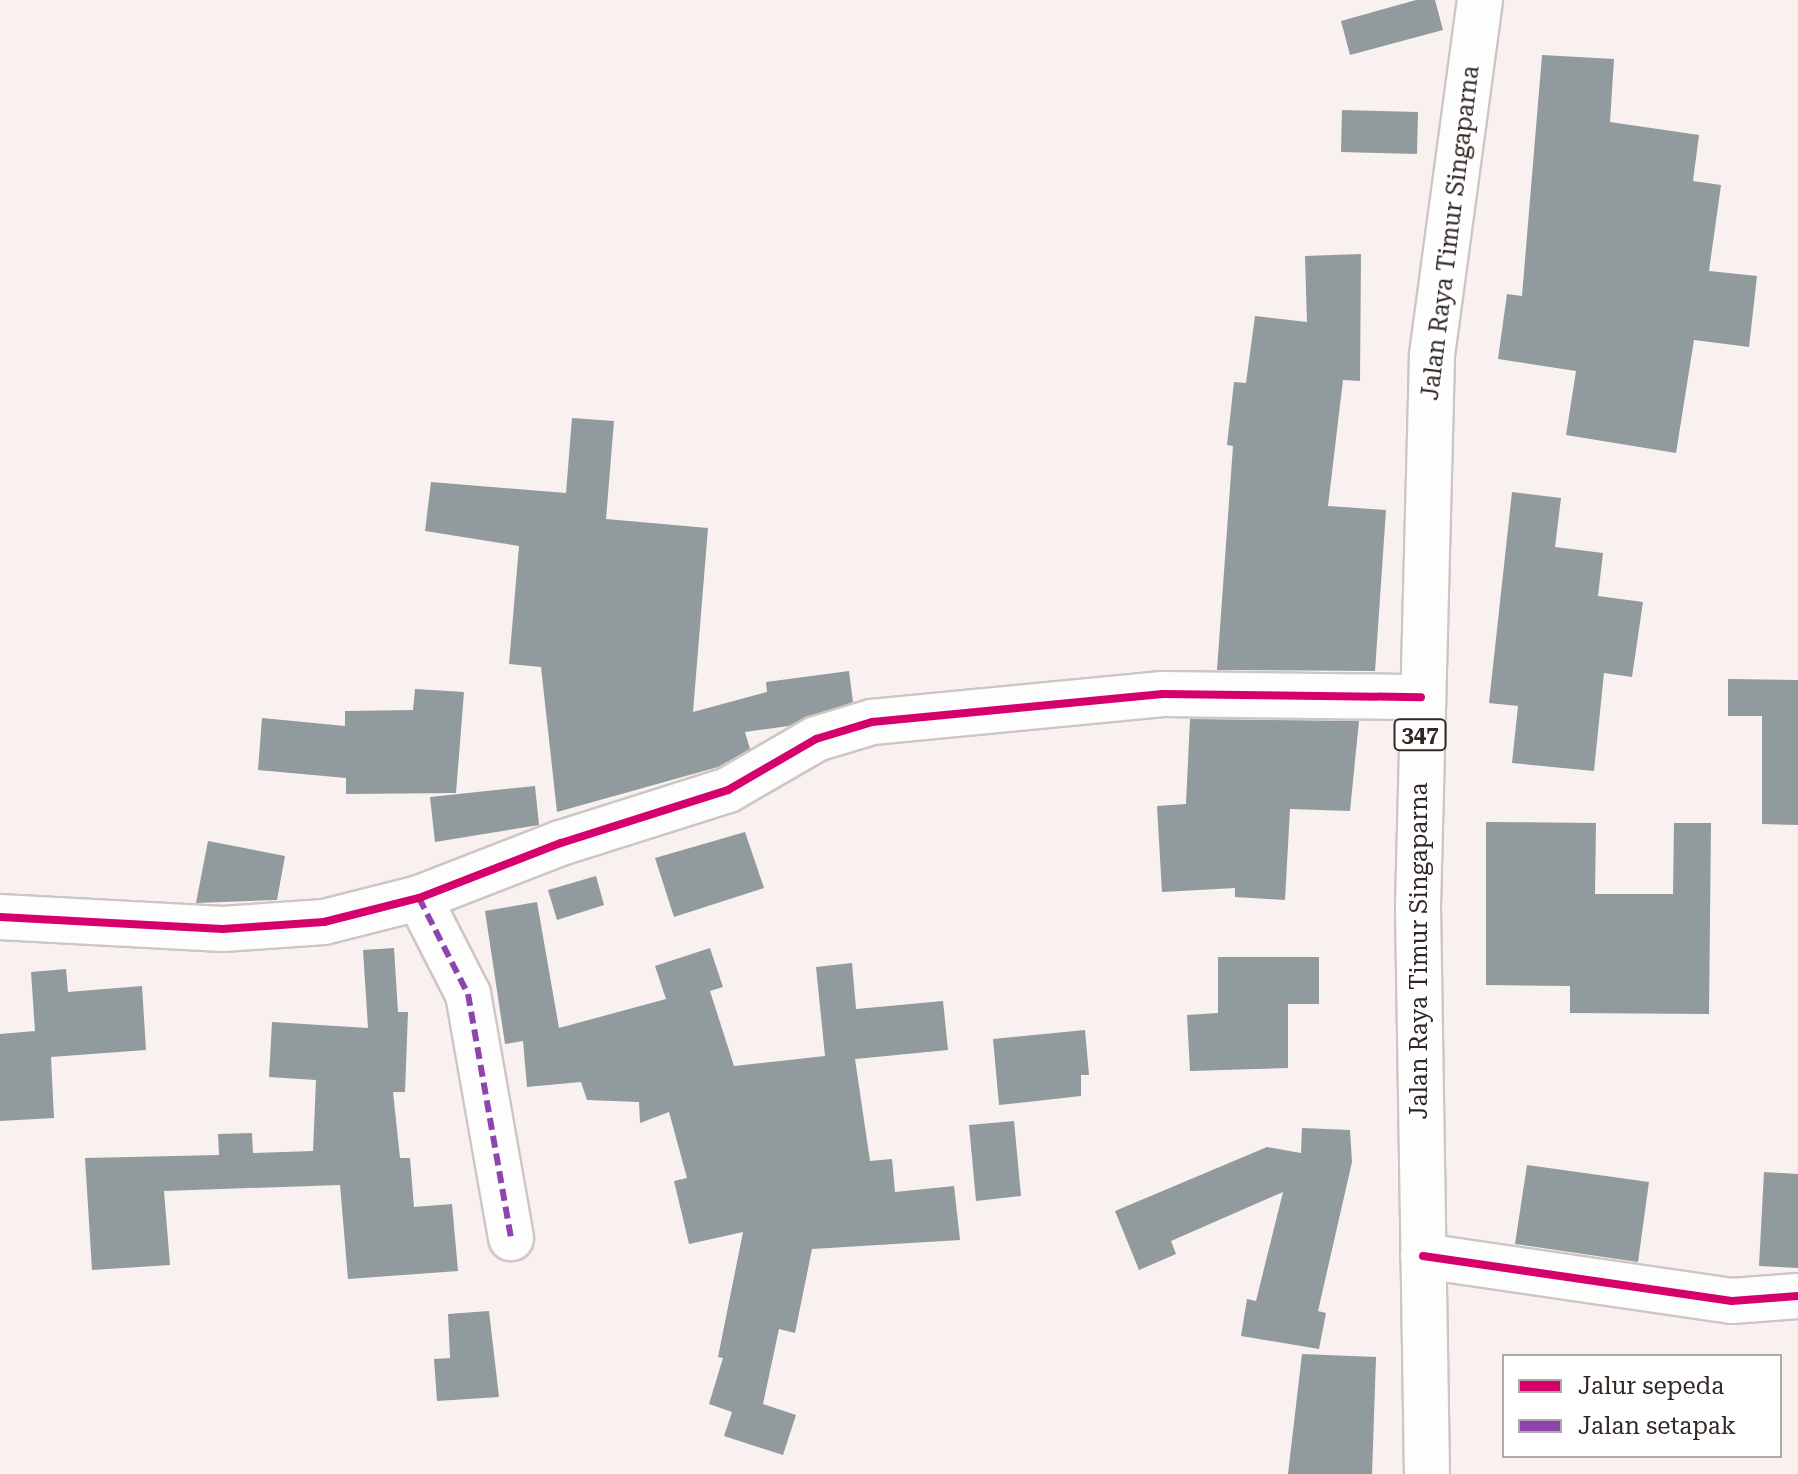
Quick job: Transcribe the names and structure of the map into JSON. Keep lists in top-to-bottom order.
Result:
{
  "streets": {
    "street": ["Jalan Raya Timur Singaparna", "347"]
  },
  "legend": ["Jalur sepeda", "Jalan setapak"]
}
